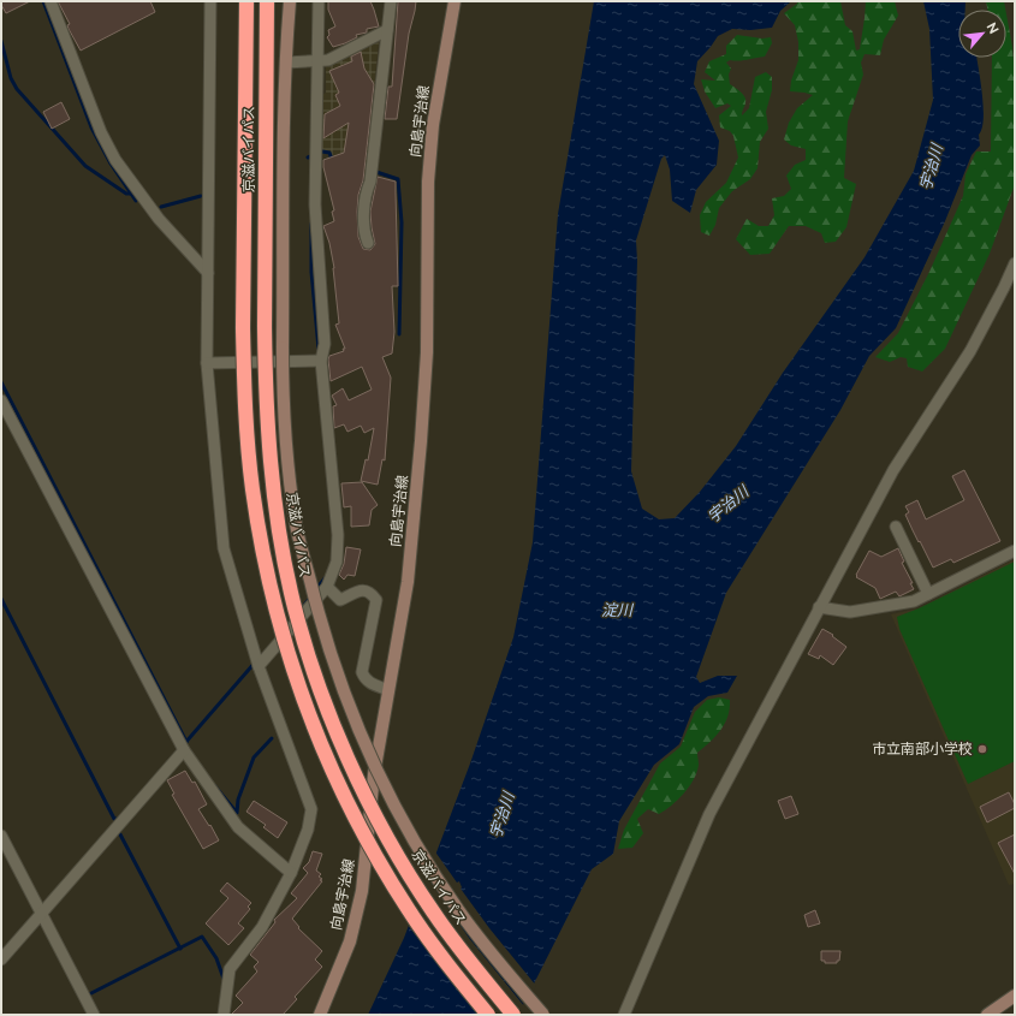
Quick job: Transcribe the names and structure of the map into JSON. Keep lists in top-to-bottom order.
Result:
{
  "streets": {
    "highway": ["京滋バイパス"],
    "street": ["向島宇治線"]
  },
  "water": ["宇治川", "淀川"],
  "places": ["市立南部小学校"],
  "north": "top right"
}
